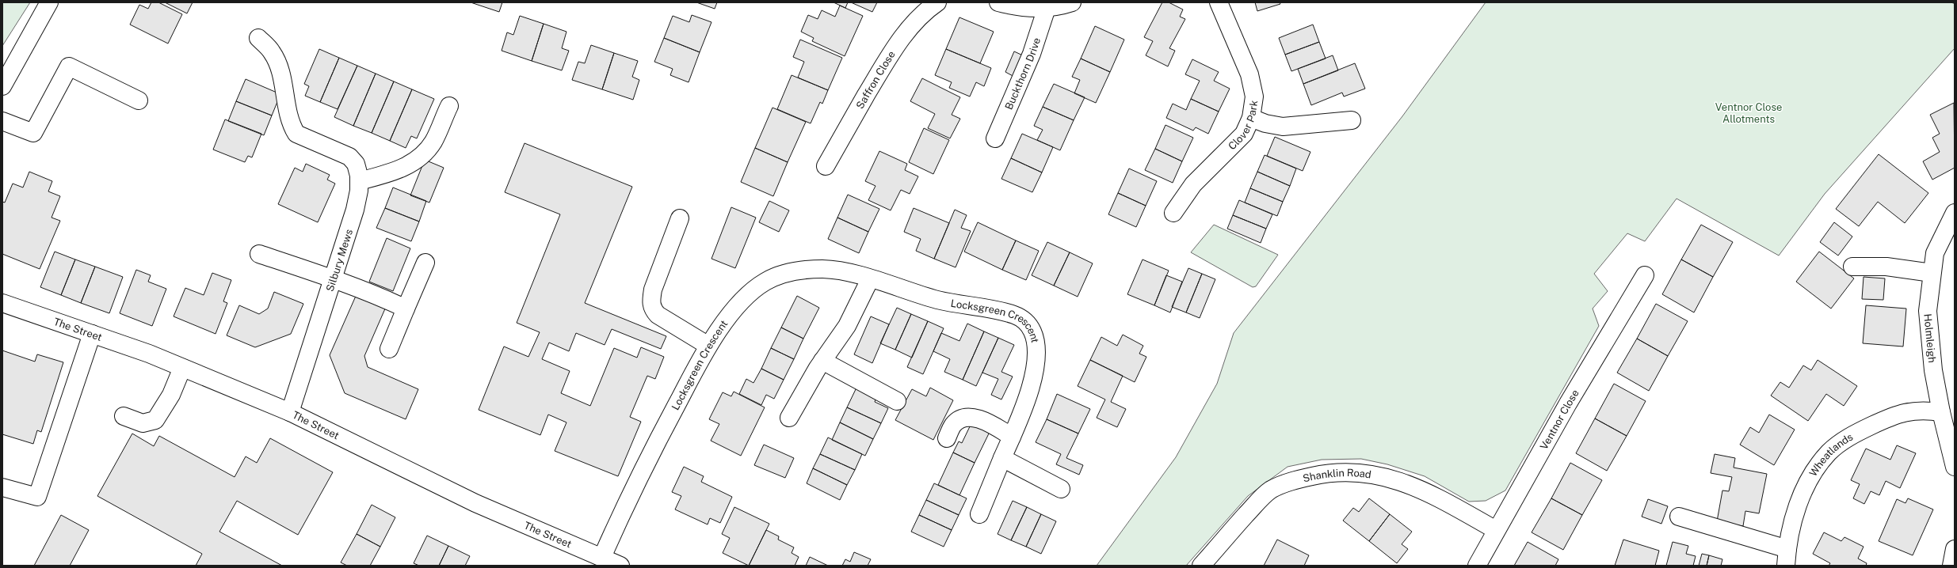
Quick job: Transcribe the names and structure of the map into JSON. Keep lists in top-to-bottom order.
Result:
{
  "streets": {
    "street": [
      "Buckthorn Drive",
      "Saffron Close",
      "Clover Park",
      "Silbury Mews",
      "Locksgreen Crescent",
      "The Street",
      "Holmleigh",
      "Ventnor Close",
      "Wheatlands",
      "Shanklin Road"
    ]
  },
  "crossings": [
    ["Silbury Mews", "The Street"],
    ["Locksgreen Crescent", "The Street"],
    ["Holmleigh", "Wheatlands"],
    ["Ventnor Close", "Shanklin Road"]
  ],
  "parks": ["Ventnor Close Allotments"]
}
